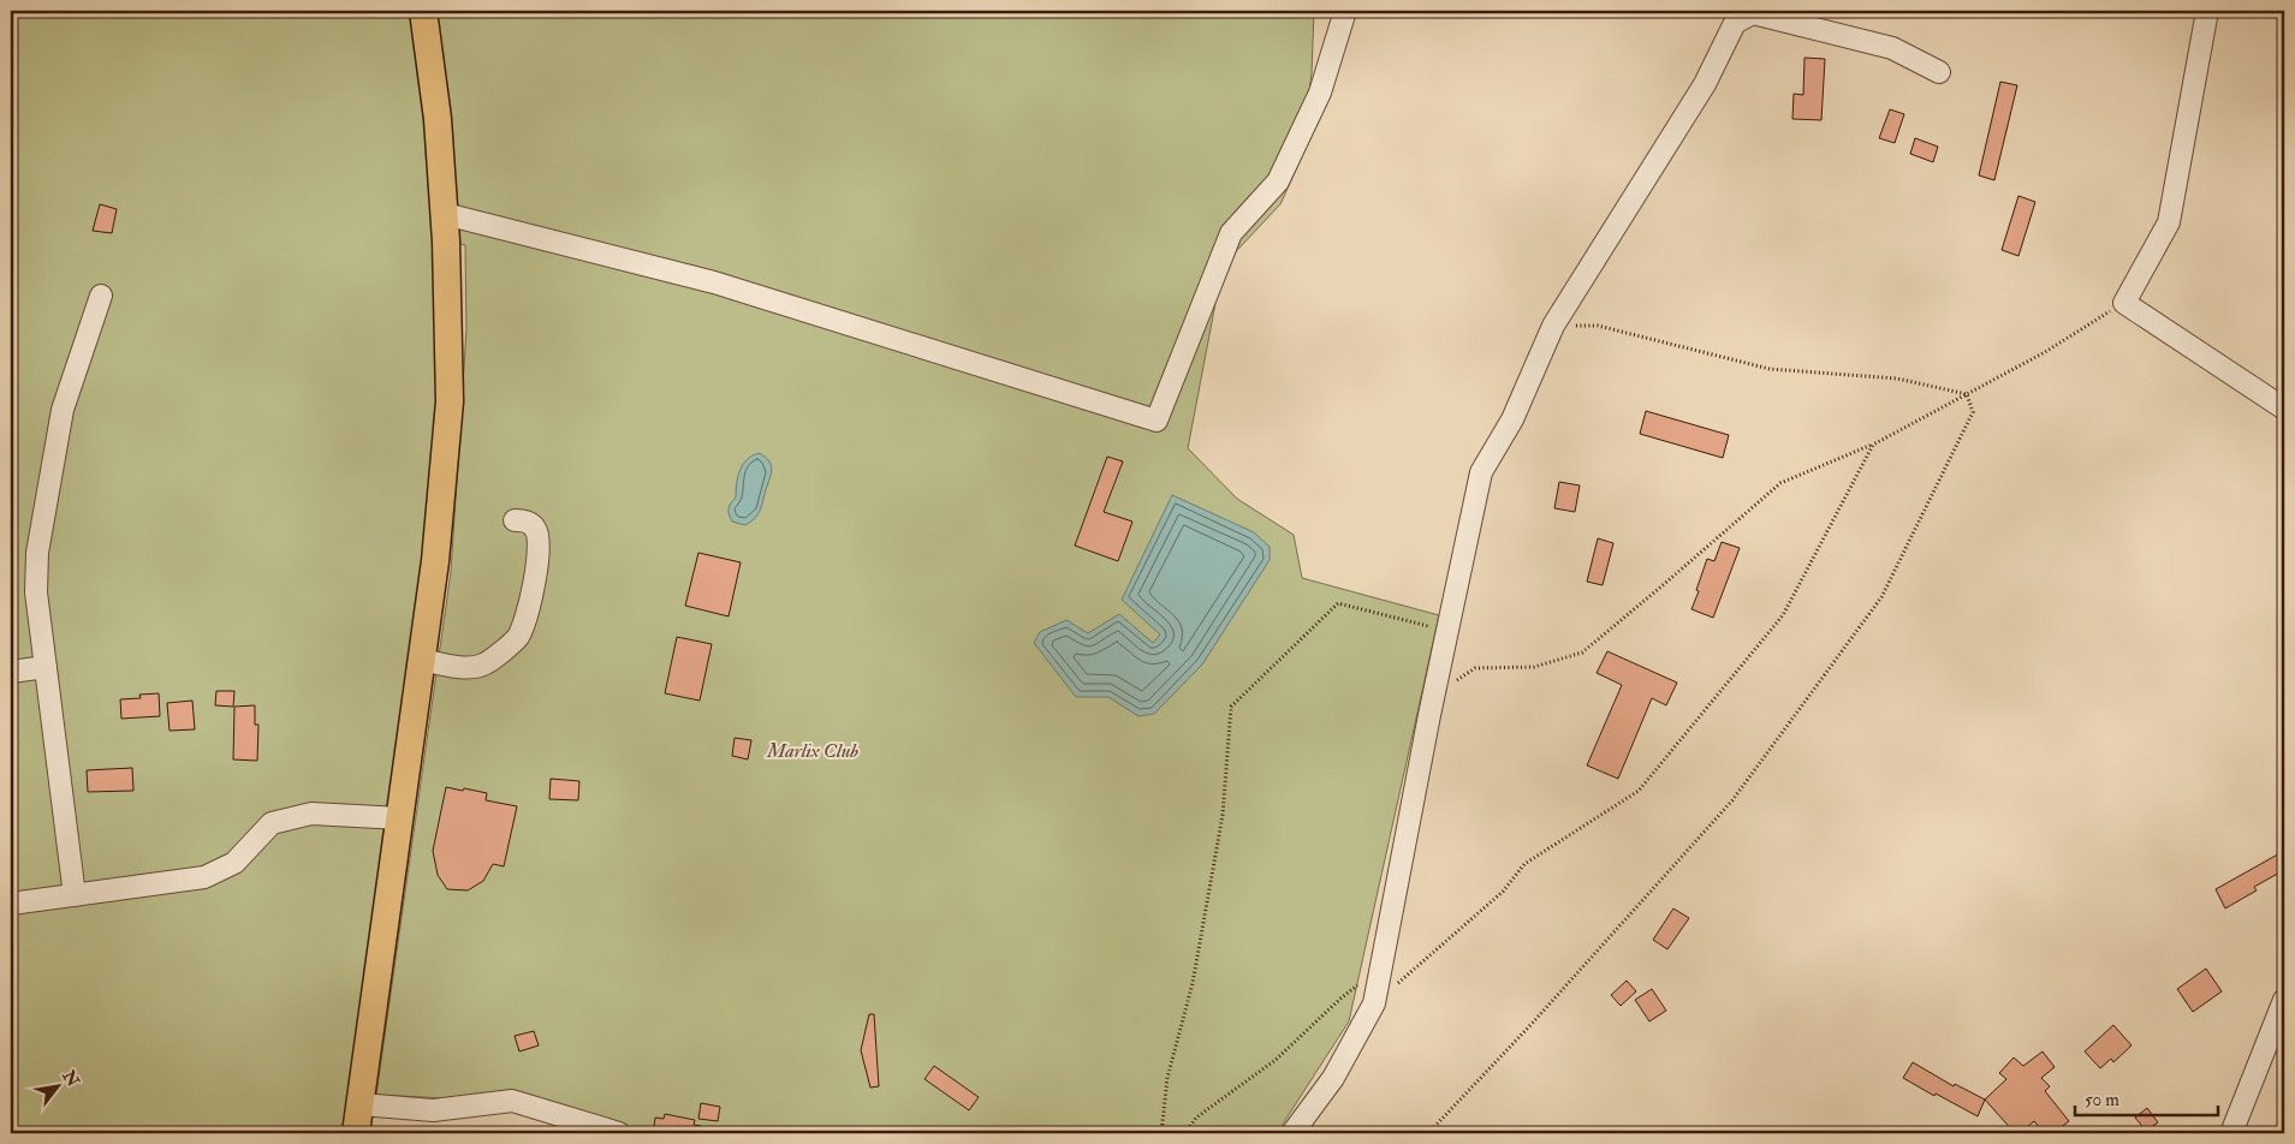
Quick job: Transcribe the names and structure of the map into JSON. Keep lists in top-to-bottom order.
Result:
{
  "parks": ["Marlix Club"],
  "scale_bar": "50 m",
  "north": "top right"
}
